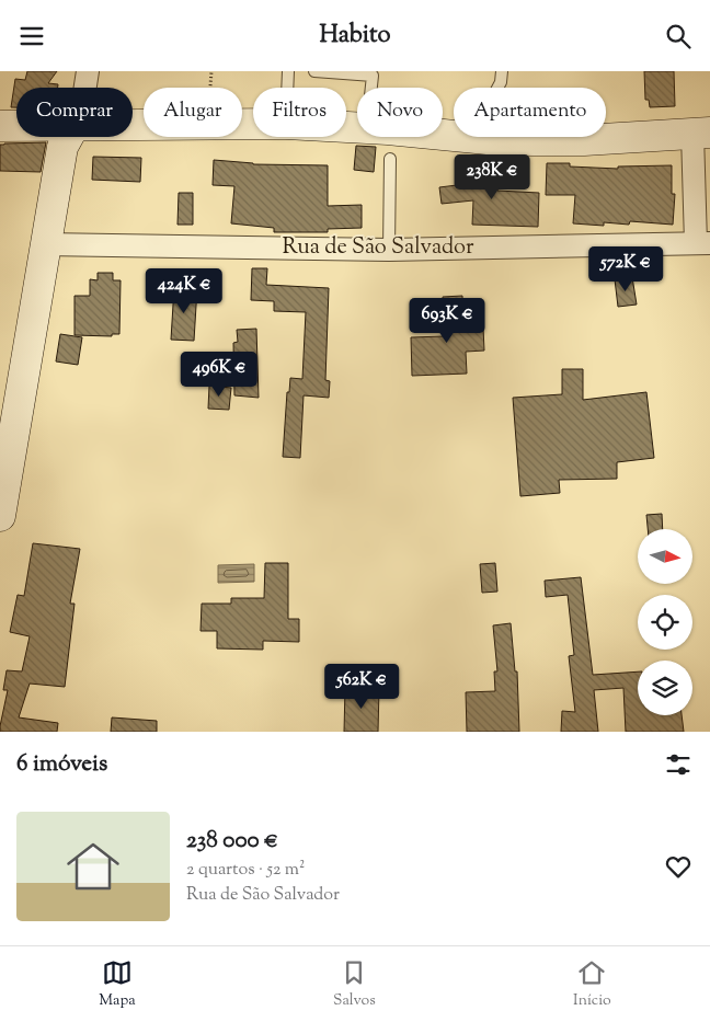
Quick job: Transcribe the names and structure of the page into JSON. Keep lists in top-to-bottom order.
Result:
{
  "streets": {
    "street": ["Rua de São Salvador"]
  },
  "north": "right",
  "page": {
    "header": "Habito",
    "chip": [
      "Comprar",
      "Alugar",
      "Filtros",
      "Novo",
      "Apartamento"
    ],
    "price": [
      "238K €",
      "572K €",
      "424K €",
      "693K €",
      "496K €",
      "562K €"
    ],
    "heading": "6 imóveis",
    "list": [
      {
        "name": "238 000 €",
        "note": "2 quartos · 52 m² · Rua de São Salvador"
      }
    ],
    "tabs": ["Mapa", "Salvos", "Início"]
  }
}
